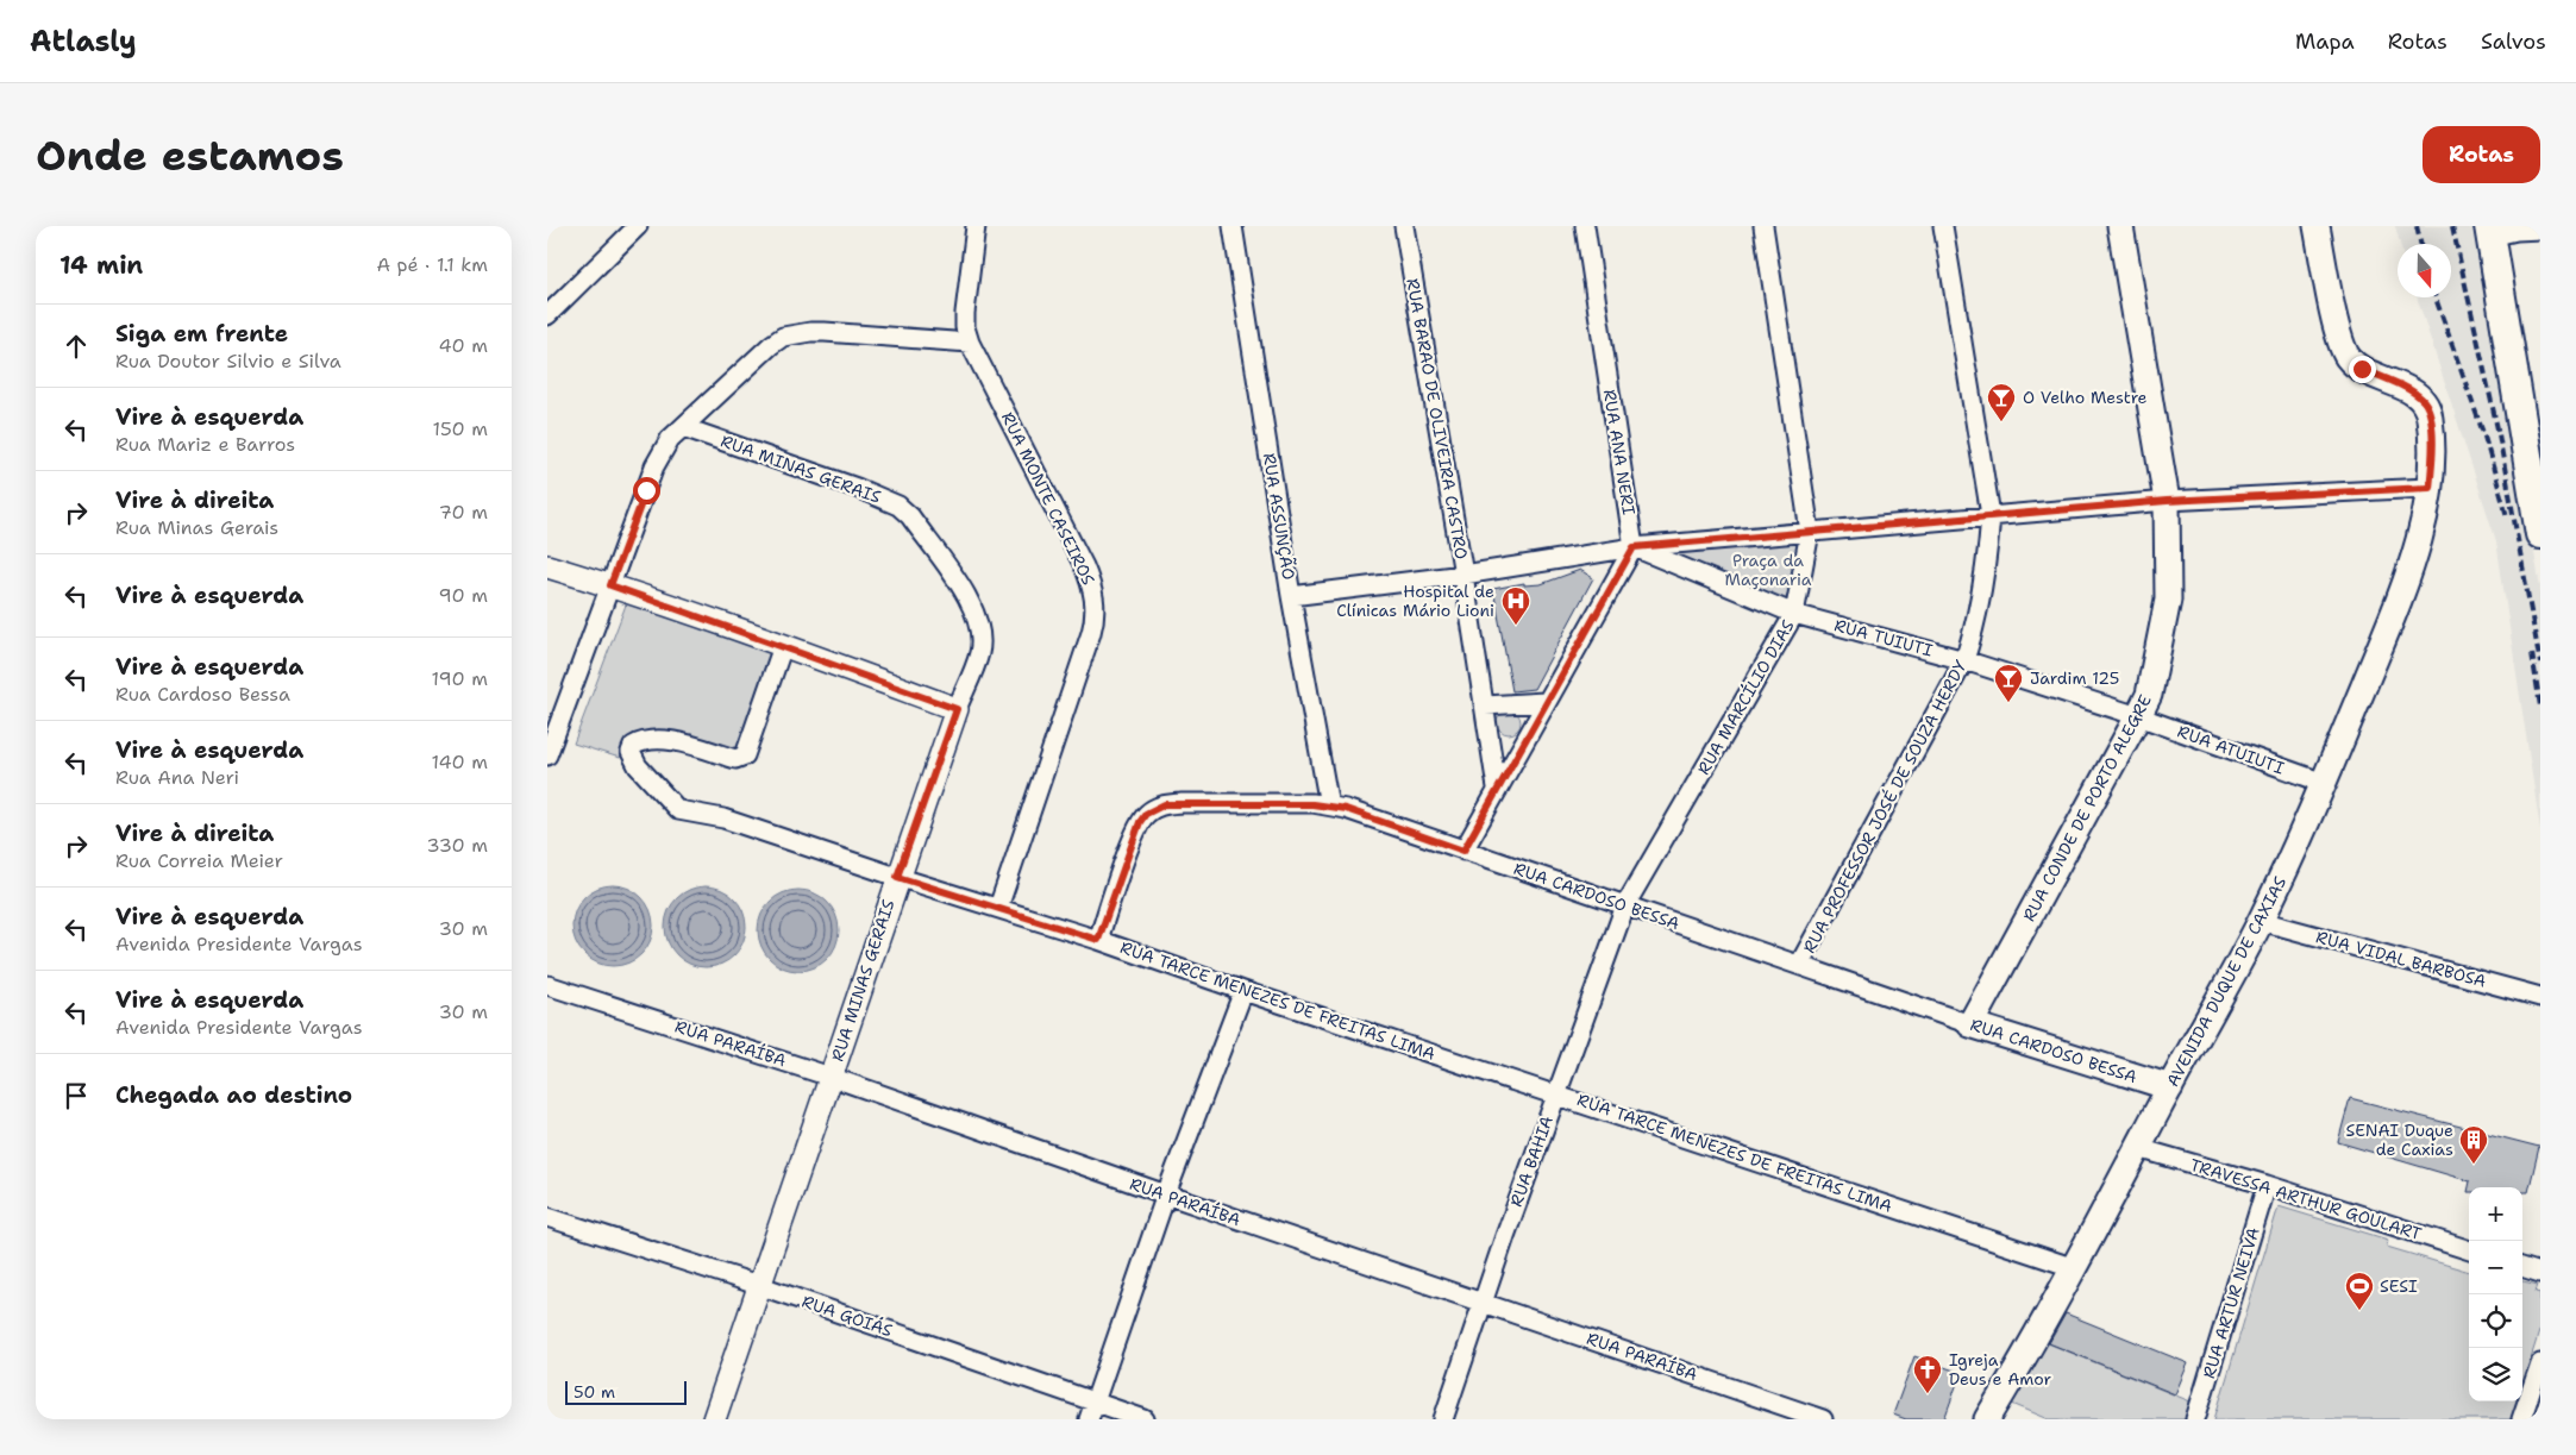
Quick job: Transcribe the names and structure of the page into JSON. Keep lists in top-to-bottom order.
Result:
{
  "streets": {
    "main road": ["RUA CONDE DE PORTO ALEGRE", "RUA CARDOSO BESSA", "AVENIDA DUQUE DE CAXIAS"],
    "street": [
      "RUA BARAO DE OLIVEIRA CASTRO",
      "RUA ANA NERI",
      "RUA MINAS GERAIS",
      "RUA MONTE CASEIROS",
      "RUA ASSUNÇÃO",
      "RUA TUIUTI",
      "RUA MARCÍLIO DIAS",
      "RUA ATUIUTI",
      "RUA PROFESSOR JOSÉ DE SOUZA HERDY",
      "RUA VIDAL BARBOSA",
      "RUA TARCE MENEZES DE FREITAS LIMA",
      "RUA PARAÍBA",
      "RUA BAHIA",
      "TRAVESSA ARTHUR GOULART",
      "RUA ARTUR NEIVA",
      "RUA GOIÁS"
    ]
  },
  "crossings": [
    ["RUA ANA NERI", "RUA TUIUTI"],
    ["RUA MINAS GERAIS", "RUA TARCE MENEZES DE FREITAS LIMA"],
    ["RUA MINAS GERAIS", "RUA PARAÍBA"],
    ["RUA MINAS GERAIS", "RUA GOIÁS"],
    ["RUA MONTE CASEIROS", "RUA TARCE MENEZES DE FREITAS LIMA"],
    ["RUA ASSUNÇÃO", "RUA CARDOSO BESSA"],
    ["RUA TUIUTI", "RUA MARCÍLIO DIAS"],
    ["RUA TUIUTI", "RUA ATUIUTI"],
    ["RUA TUIUTI", "RUA PROFESSOR JOSÉ DE SOUZA HERDY"],
    ["RUA TUIUTI", "RUA CONDE DE PORTO ALEGRE"],
    ["RUA MARCÍLIO DIAS", "RUA CARDOSO BESSA"],
    ["RUA MARCÍLIO DIAS", "RUA BAHIA"],
    ["RUA ATUIUTI", "RUA CONDE DE PORTO ALEGRE"],
    ["RUA ATUIUTI", "AVENIDA DUQUE DE CAXIAS"],
    ["RUA PROFESSOR JOSÉ DE SOUZA HERDY", "RUA CARDOSO BESSA"],
    ["RUA CONDE DE PORTO ALEGRE", "RUA CARDOSO BESSA"],
    ["RUA CARDOSO BESSA", "AVENIDA DUQUE DE CAXIAS"],
    ["RUA CARDOSO BESSA", "RUA TARCE MENEZES DE FREITAS LIMA"],
    ["RUA CARDOSO BESSA", "RUA BAHIA"],
    ["RUA VIDAL BARBOSA", "AVENIDA DUQUE DE CAXIAS"],
    ["AVENIDA DUQUE DE CAXIAS", "RUA TARCE MENEZES DE FREITAS LIMA"],
    ["AVENIDA DUQUE DE CAXIAS", "TRAVESSA ARTHUR GOULART"],
    ["RUA TARCE MENEZES DE FREITAS LIMA", "RUA BAHIA"],
    ["RUA PARAÍBA", "RUA BAHIA"],
    ["TRAVESSA ARTHUR GOULART", "RUA ARTUR NEIVA"]
  ],
  "parks": ["Praça da Maçonaria"],
  "places": {
    "bar": ["O Velho Mestre", "Jardim 125"],
    "hospital": ["Hospital de Clínicas Mário Lioni"],
    "building": ["SENAI Duque de Caxias"],
    "sports": ["SESI"],
    "church": ["Igreja Deus e Amor"]
  },
  "scale_bar": "50 m",
  "north": "bottom",
  "page": {
    "header": "Atlasly",
    "nav": ["Mapa", "Rotas", "Salvos"],
    "buttons": "Rotas",
    "title": "Onde estamos",
    "heading": ["14 min", "A pé · 1.1 km"],
    "list": [
      ["Siga em frente", "Rua Doutor Silvio e Silva", "40 m"],
      ["Vire à esquerda", "Rua Mariz e Barros", "150 m"],
      ["Vire à direita", "Rua Minas Gerais", "70 m"],
      ["Vire à esquerda", "90 m"],
      ["Vire à esquerda", "Rua Cardoso Bessa", "190 m"],
      ["Vire à esquerda", "Rua Ana Neri", "140 m"],
      ["Vire à direita", "Rua Correia Meier", "330 m"],
      ["Vire à esquerda", "Avenida Presidente Vargas", "30 m"],
      ["Vire à esquerda", "Avenida Presidente Vargas", "30 m"],
      "Chegada ao destino"
    ],
    "map_buttons": ["+", "−"],
    "scale": "50 m"
  }
}
